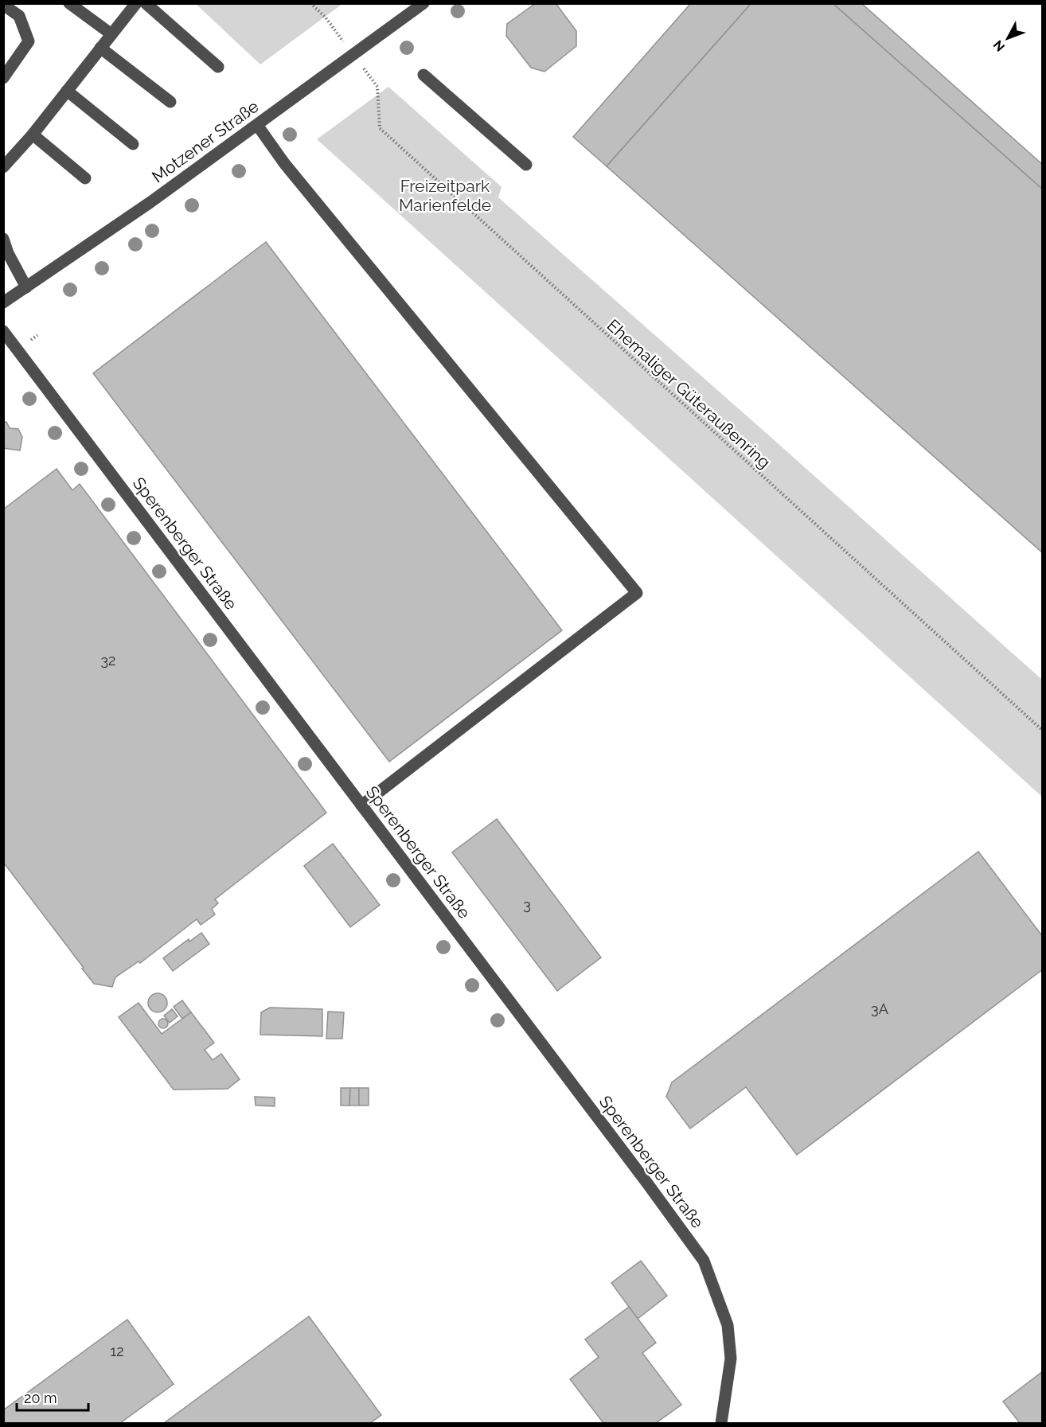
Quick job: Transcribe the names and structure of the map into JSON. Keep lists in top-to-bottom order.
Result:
{
  "streets": {
    "street": ["Motzener Straße", "Sperenberger Straße"],
    "path": ["Ehemaliger Güteraußenring"]
  },
  "crossings": [
    ["Motzener Straße", "Ehemaliger Güteraußenring"]
  ],
  "parks": ["Freizeitpark Marienfelde"],
  "house_numbers": [
    "32",
    "3",
    "3A",
    "12"
  ],
  "scale_bar": "20 m",
  "north": "bottom left"
}
